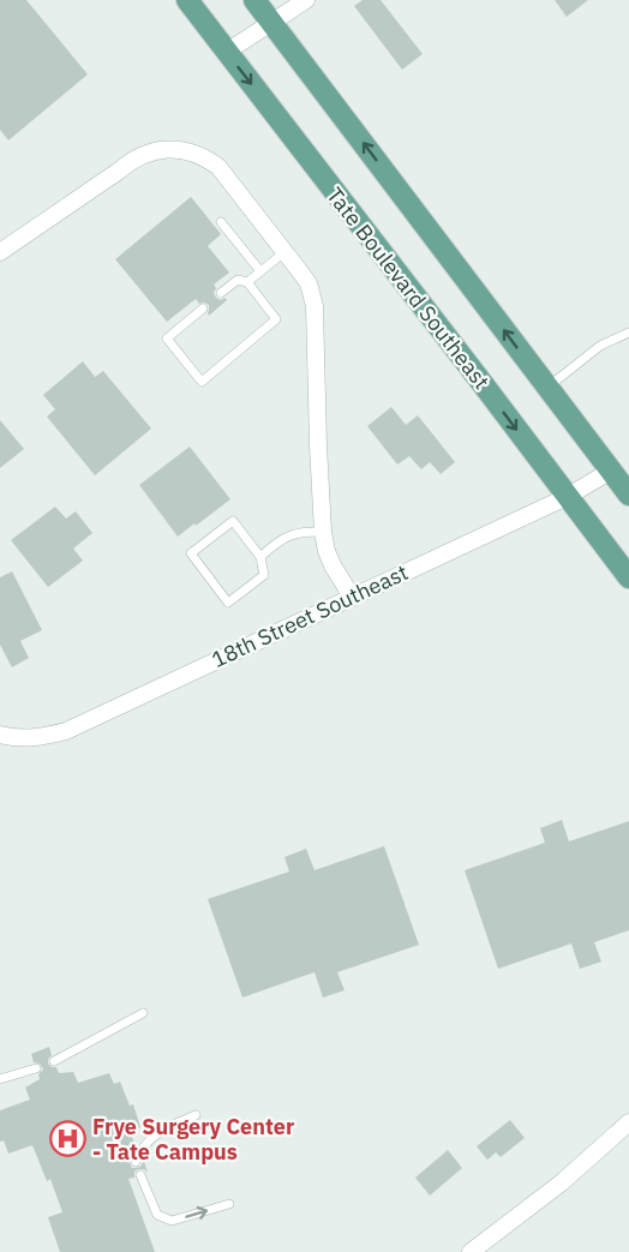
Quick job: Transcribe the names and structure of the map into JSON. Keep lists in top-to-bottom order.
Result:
{
  "streets": {
    "main road": ["Tate Boulevard Southeast"],
    "street": ["18th Street Southeast"]
  },
  "crossings": [
    ["Tate Boulevard Southeast", "18th Street Southeast"]
  ],
  "places": {
    "hospital": ["Frye Surgery Center - Tate Campus"]
  }
}
